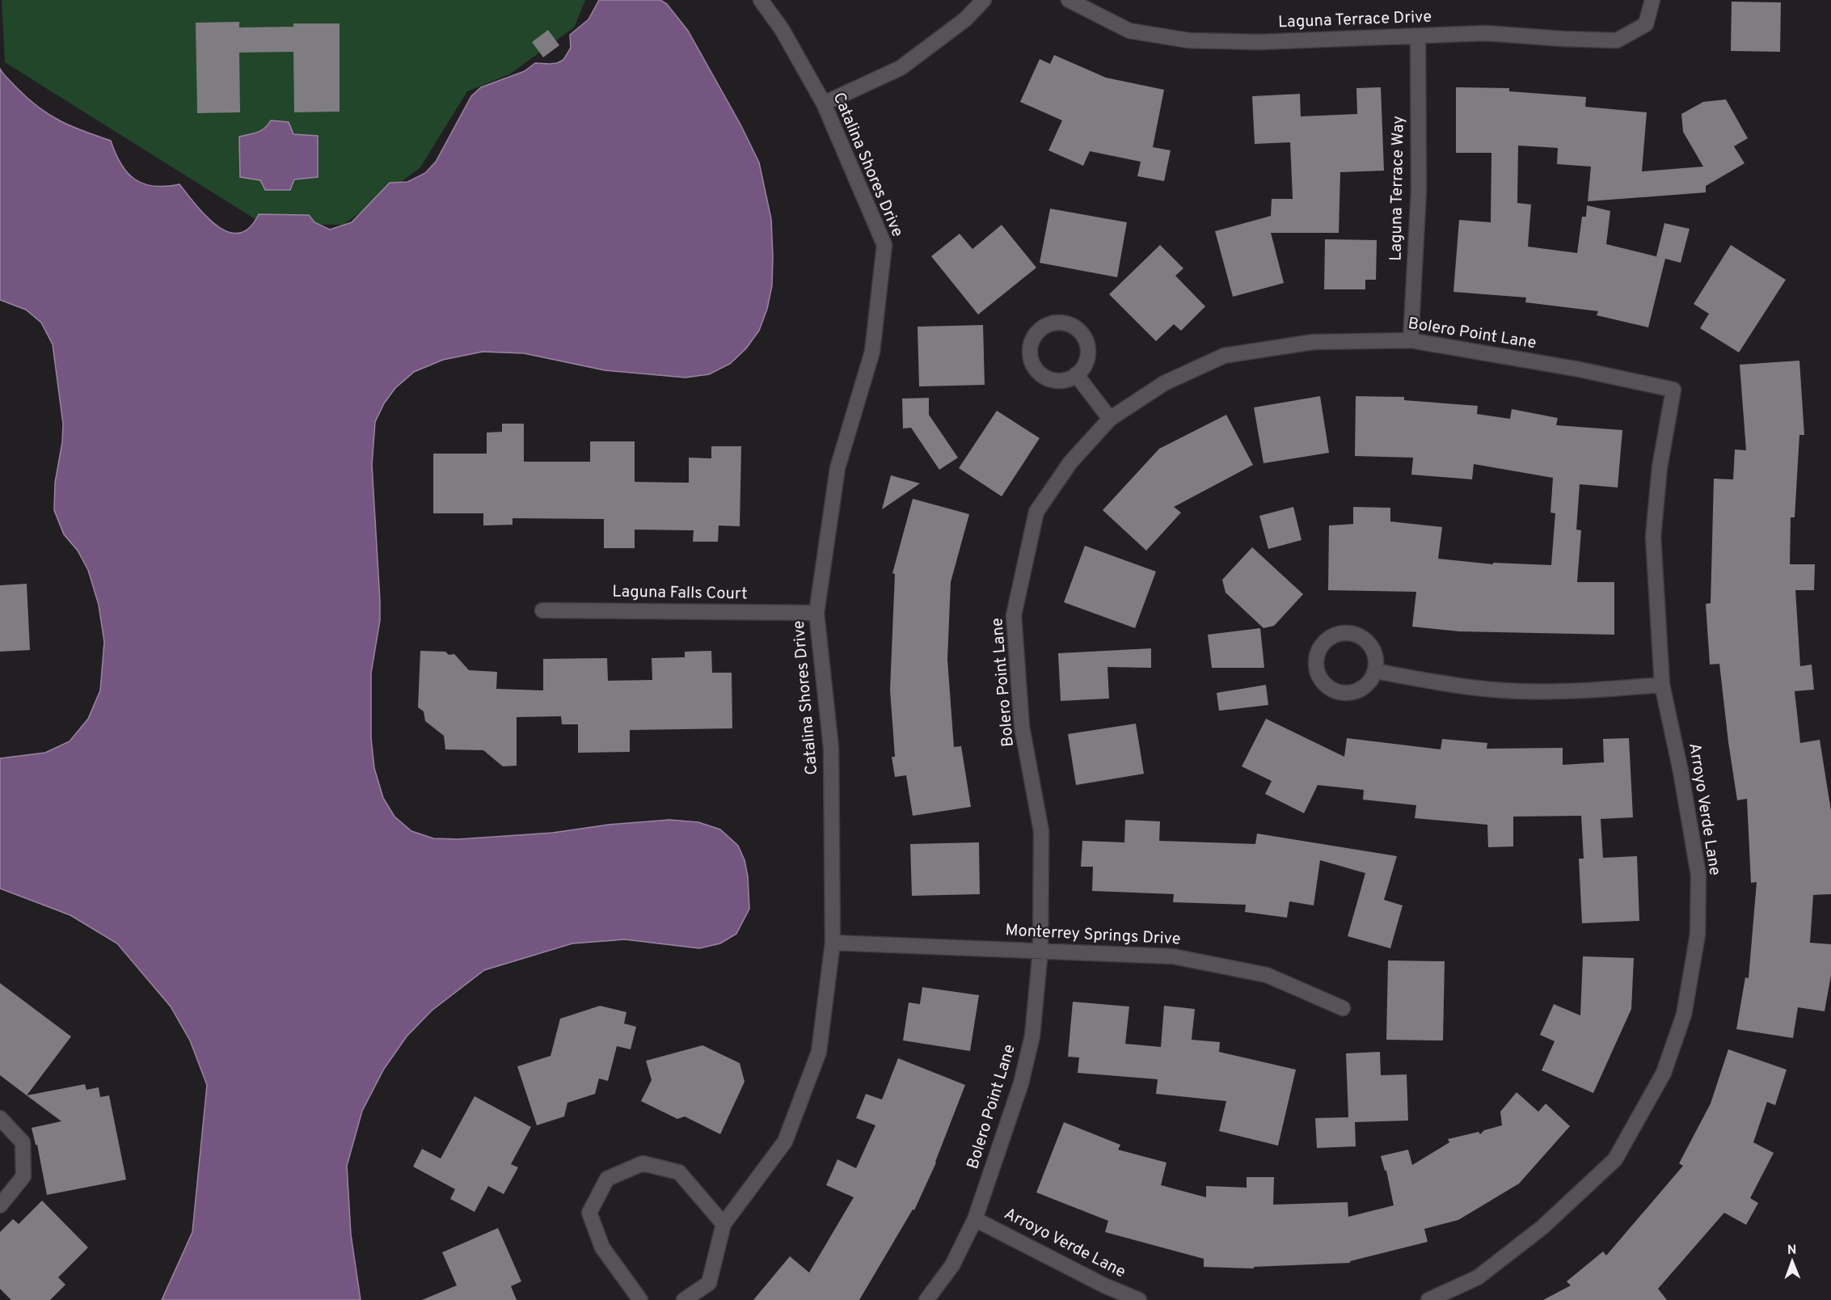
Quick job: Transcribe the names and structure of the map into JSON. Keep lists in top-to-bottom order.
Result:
{
  "streets": {
    "street": [
      "Laguna Terrace Drive",
      "Catalina Shores Drive",
      "Laguna Terrace Way",
      "Bolero Point Lane",
      "Laguna Falls Court",
      "Arroyo Verde Lane",
      "Monterrey Springs Drive"
    ]
  },
  "crossings": [
    ["Laguna Terrace Drive", "Laguna Terrace Way"],
    ["Catalina Shores Drive", "Laguna Falls Court"],
    ["Catalina Shores Drive", "Monterrey Springs Drive"],
    ["Laguna Terrace Way", "Bolero Point Lane"],
    ["Bolero Point Lane", "Arroyo Verde Lane"],
    ["Bolero Point Lane", "Monterrey Springs Drive"]
  ],
  "north": "top"
}
